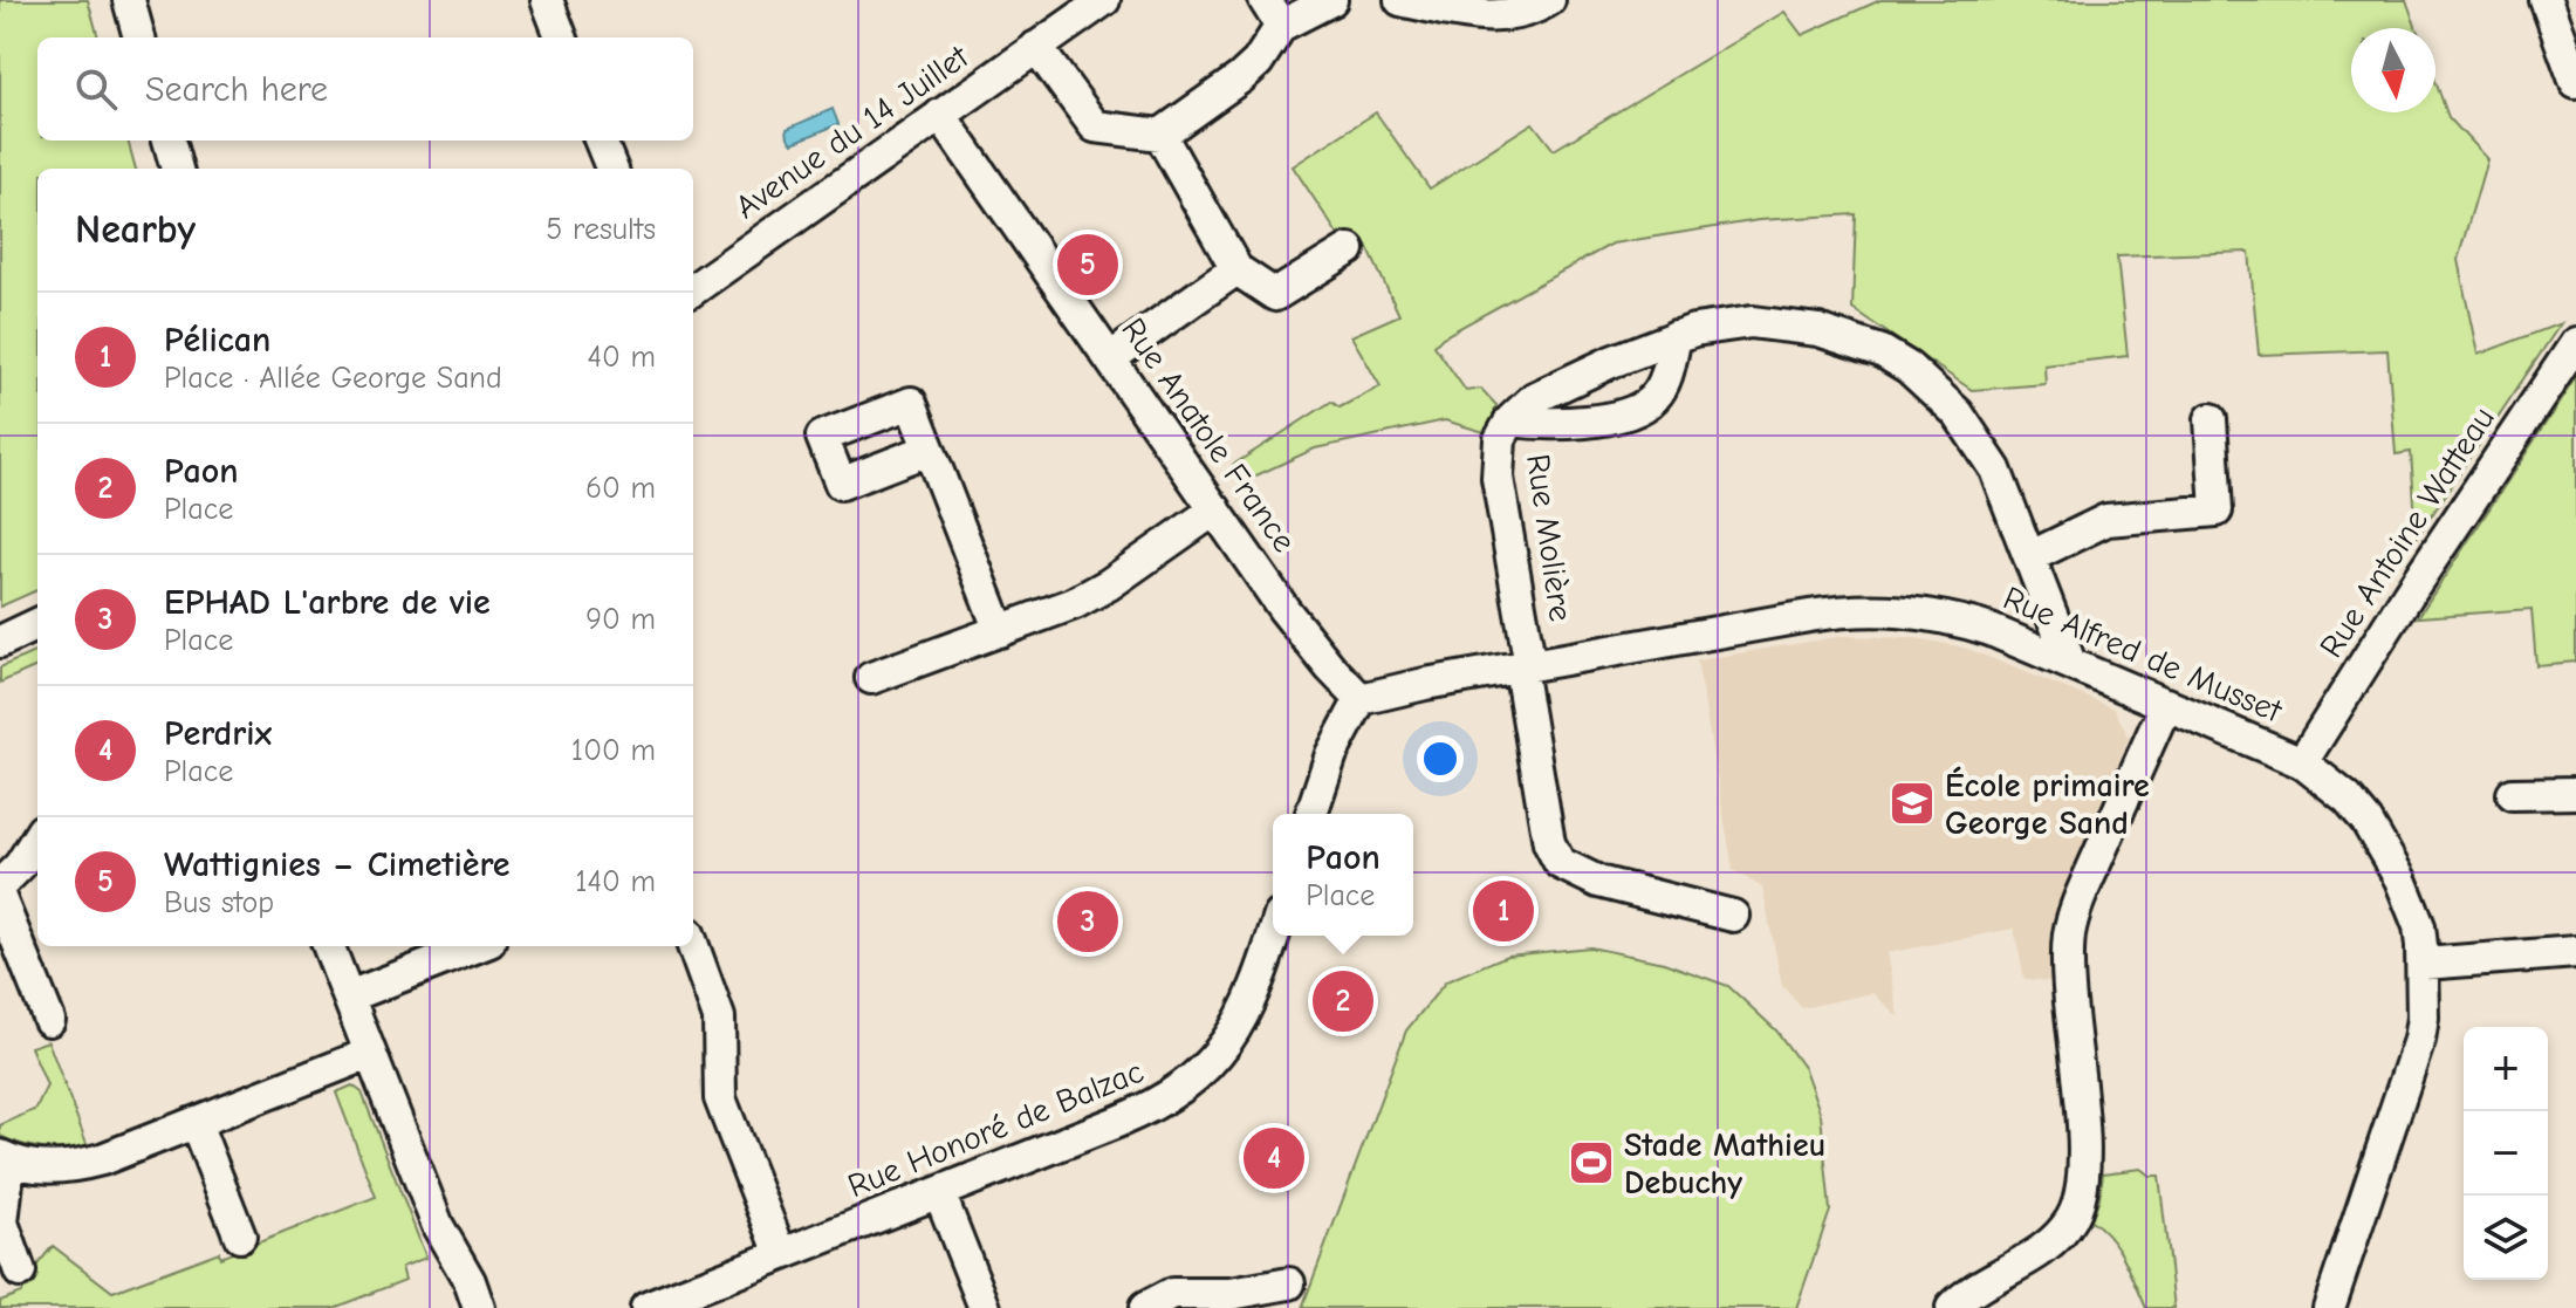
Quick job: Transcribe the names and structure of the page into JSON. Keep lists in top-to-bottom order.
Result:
{
  "streets": {
    "street": [
      "Avenue du 14 Juillet",
      "Rue Anatole France",
      "Rue Antoine Watteau",
      "Rue Molière",
      "Rue Alfred de Musset",
      "Rue Honoré de Balzac"
    ]
  },
  "crossings": [
    ["Avenue du 14 Juillet", "Rue Anatole France"],
    ["Rue Anatole France", "Rue Alfred de Musset"],
    ["Rue Antoine Watteau", "Rue Alfred de Musset"],
    ["Rue Molière", "Rue Alfred de Musset"]
  ],
  "places": {
    "school or university": ["École primaire George Sand"],
    "sports": ["Stade Mathieu Debuchy"]
  },
  "north": "bottom",
  "page": {
    "search": "Search here",
    "heading": ["Nearby", "5 results"],
    "pins": [
      "5",
      "1",
      "3",
      "2",
      "4"
    ],
    "list": [
      {
        "mark": "1",
        "name": "Pélican",
        "note": "Place · Allée George Sand",
        "value": "40 m"
      },
      {
        "mark": "2",
        "name": "Paon",
        "note": "Place",
        "value": "60 m"
      },
      {
        "mark": "3",
        "name": "EPHAD L'arbre de vie",
        "note": "Place",
        "value": "90 m"
      },
      {
        "mark": "4",
        "name": "Perdrix",
        "note": "Place",
        "value": "100 m"
      },
      {
        "mark": "5",
        "name": "Wattignies – Cimetière",
        "note": "Bus stop",
        "value": "140 m"
      }
    ],
    "popup": ["Paon", "Place"],
    "map_buttons": ["+", "−"]
  }
}
